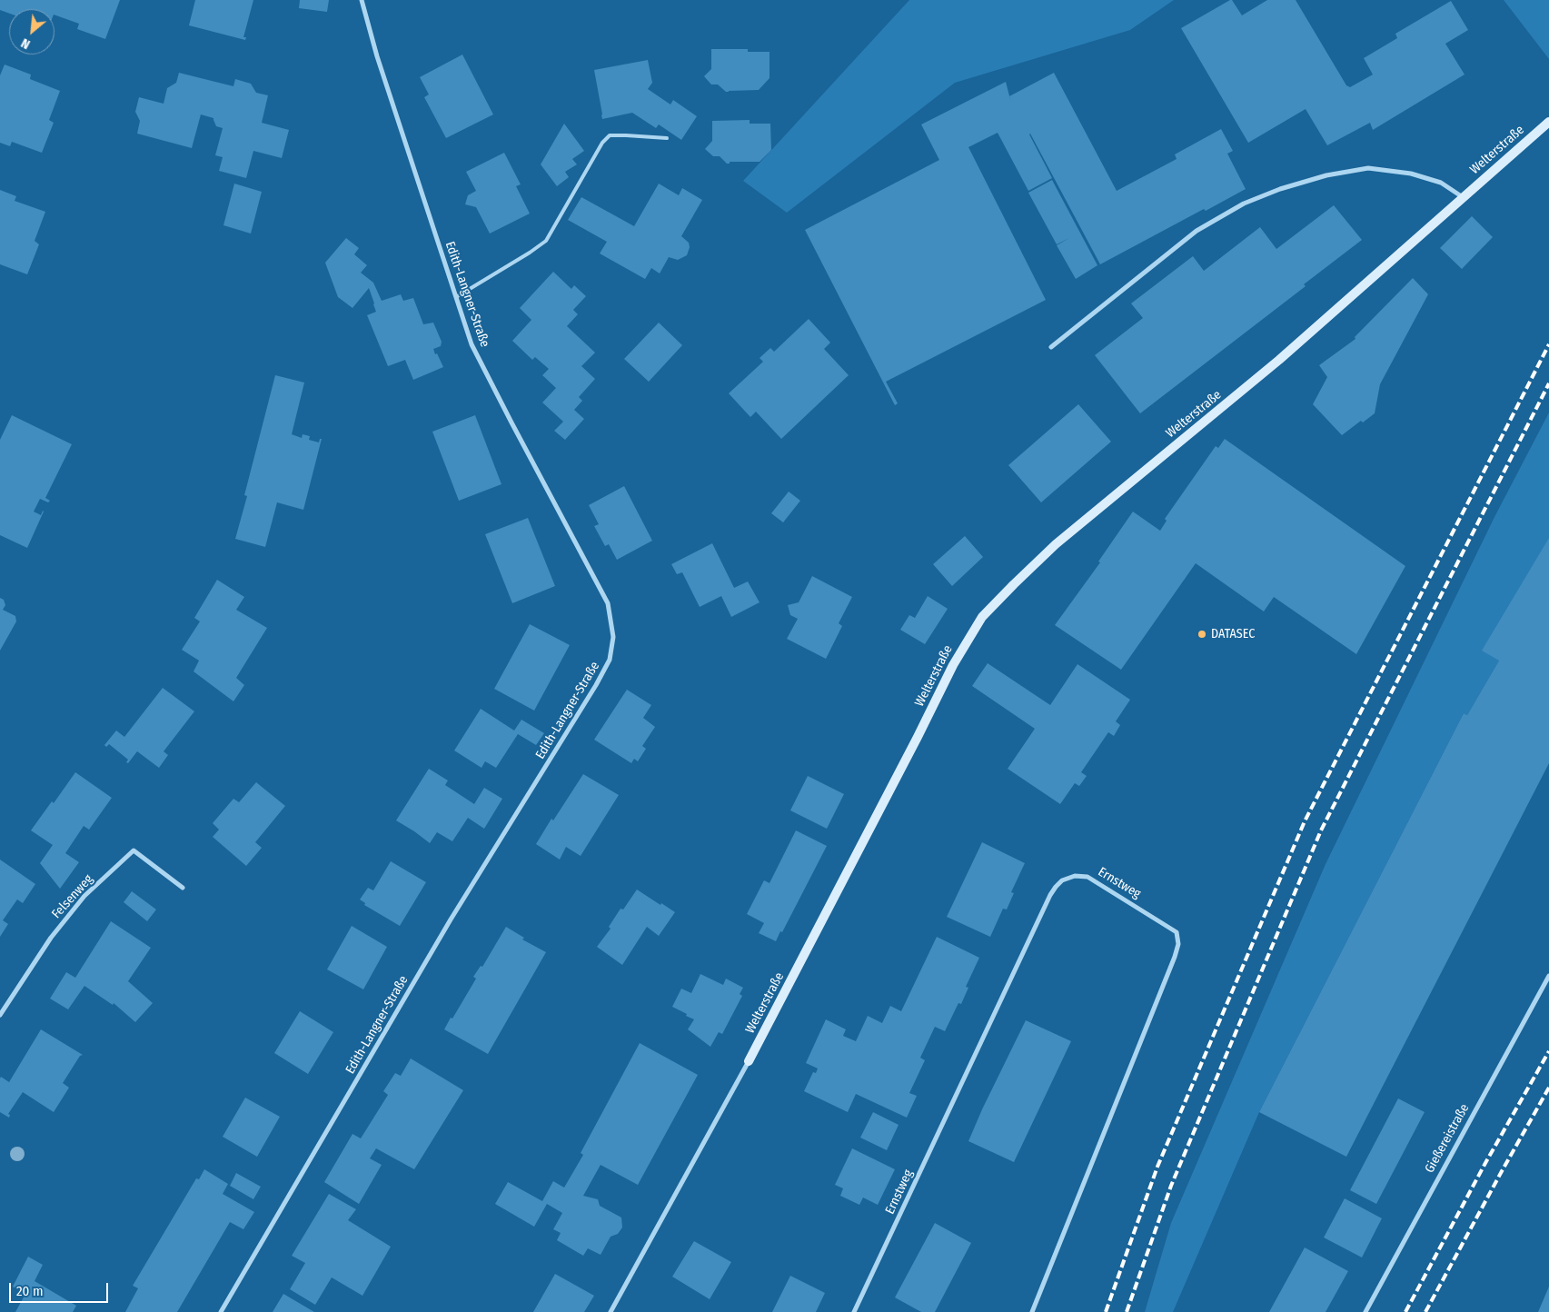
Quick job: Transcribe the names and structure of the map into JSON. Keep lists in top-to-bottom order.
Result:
{
  "streets": {
    "street": [
      "Welterstraße",
      "Edith-Langner-Straße",
      "Ernstweg",
      "Felsenweg",
      "Gießereistraße"
    ]
  },
  "places": ["DATASEC"],
  "scale_bar": "20 m",
  "north": "bottom left"
}
